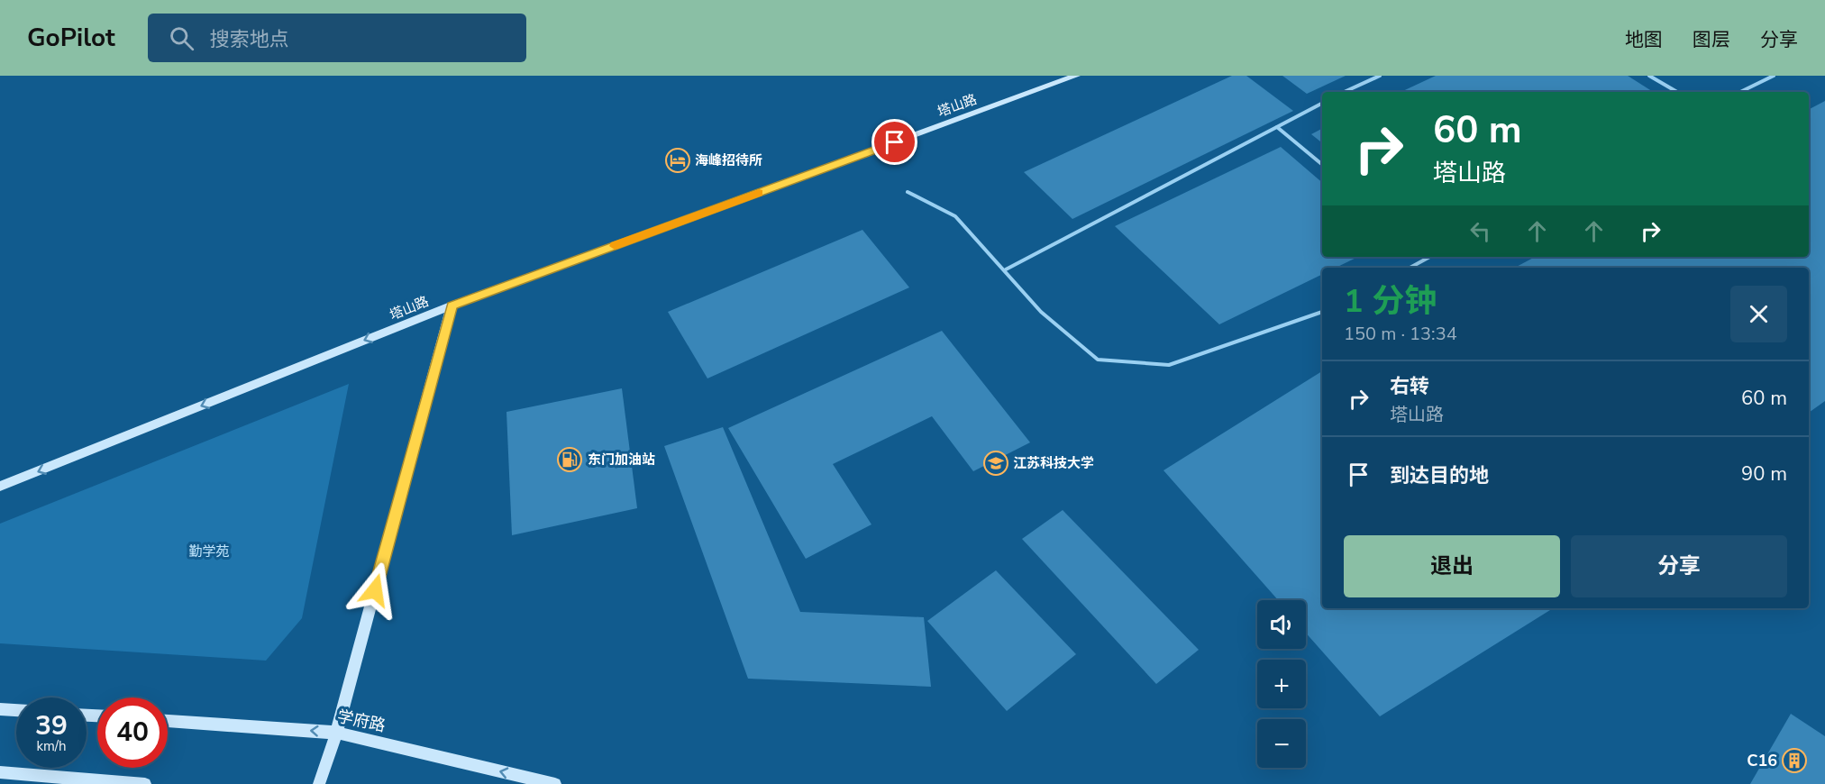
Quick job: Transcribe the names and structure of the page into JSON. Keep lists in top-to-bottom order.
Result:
{
  "streets": {
    "street": ["塔山路", "学府路"]
  },
  "one_way": ["塔山路", "学府路"],
  "parks": ["勤学苑"],
  "places": {
    "hotel": ["海峰招待所"],
    "fuel station": ["东门加油站"],
    "school or university": ["江苏科技大学"],
    "building": ["C16"]
  },
  "page": {
    "header": "GoPilot",
    "search": "搜索地点",
    "nav": ["地图", "图层", "分享"],
    "turn": ["60 m", "塔山路"],
    "heading": ["1 分钟", "150 m · 13:34"],
    "list": [
      {
        "name": "右转",
        "note": "塔山路",
        "value": "60 m"
      },
      {
        "name": "到达目的地",
        "value": "90 m"
      }
    ],
    "buttons": ["退出", "分享"],
    "map_buttons": ["+", "−"],
    "speed": "39 km/h",
    "limit": "40"
  }
}
